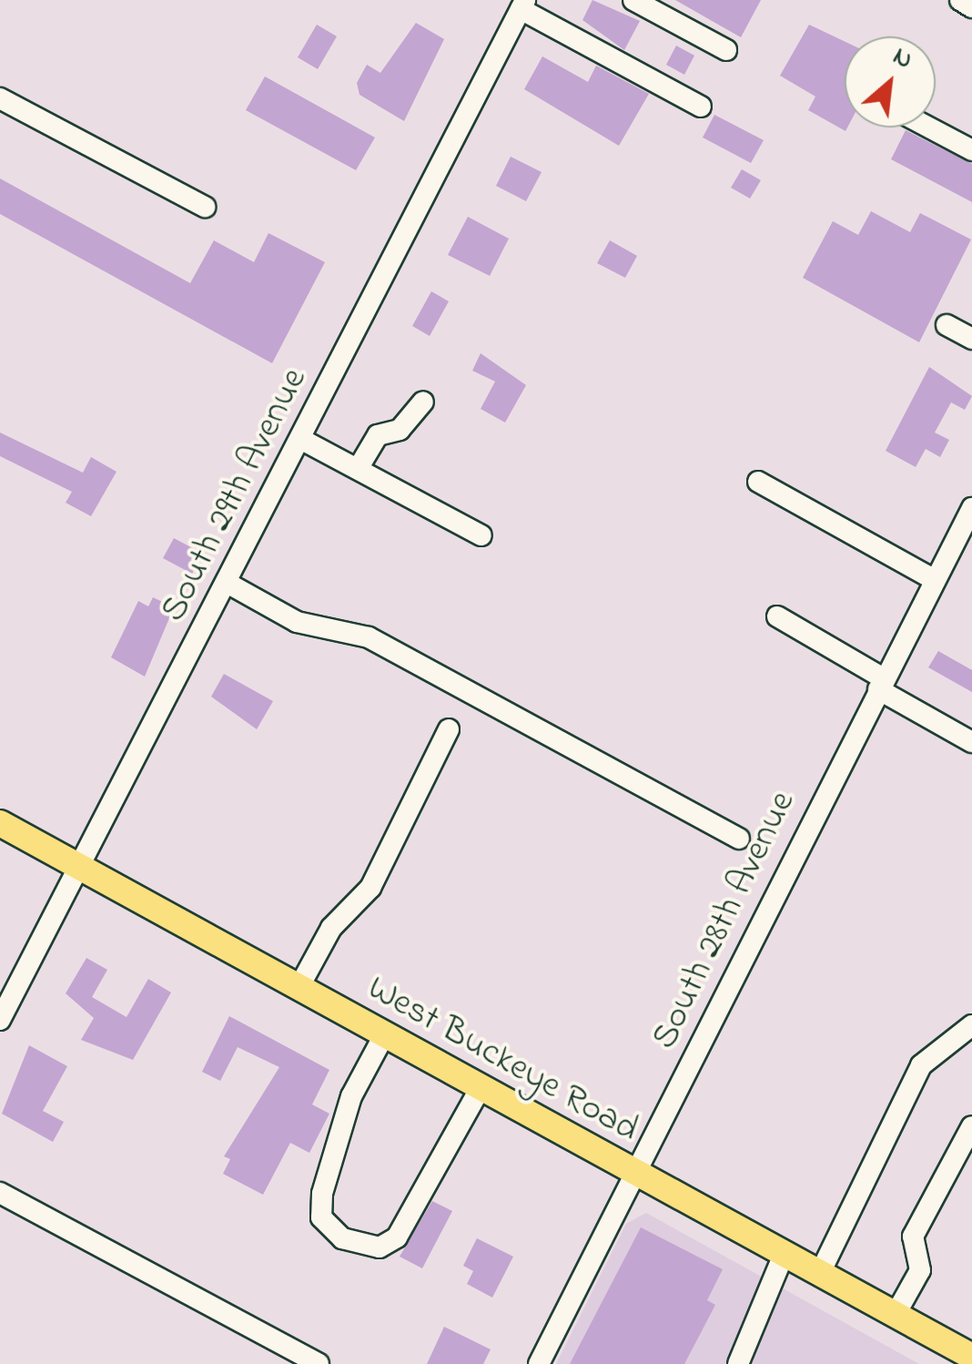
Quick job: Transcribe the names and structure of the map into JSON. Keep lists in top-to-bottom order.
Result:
{
  "streets": {
    "main road": ["West Buckeye Road"],
    "street": ["South 29th Avenue", "South 28th Avenue"]
  },
  "crossings": [
    ["South 29th Avenue", "West Buckeye Road"],
    ["South 28th Avenue", "West Buckeye Road"]
  ],
  "north": "top right"
}
